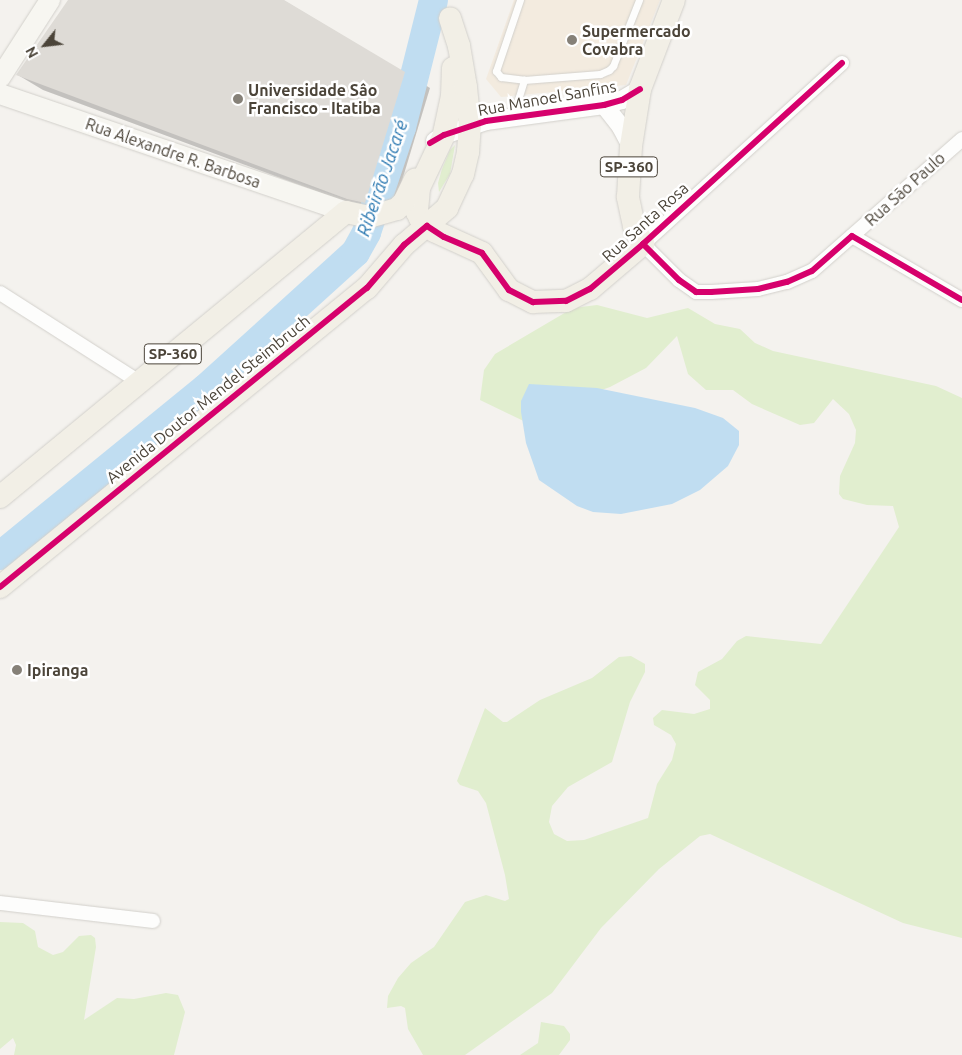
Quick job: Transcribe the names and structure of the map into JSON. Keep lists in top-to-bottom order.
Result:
{
  "streets": {
    "main road": [
      "Rua Alexandre R. Barbosa",
      "SP-360",
      "Rua Santa Rosa",
      "Avenida Doutor Mendel Steimbruch"
    ],
    "street": ["Rua Manoel Sanfins", "Rua São Paulo"]
  },
  "crossings": [
    ["Rua Manoel Sanfins", "SP-360"],
    ["Rua Manoel Sanfins", "Avenida Doutor Mendel Steimbruch"],
    ["Rua Alexandre R. Barbosa", "SP-360"],
    ["SP-360", "Rua São Paulo"],
    ["SP-360", "Rua Santa Rosa"],
    ["Rua São Paulo", "Rua Santa Rosa"],
    ["Rua Santa Rosa", "Avenida Doutor Mendel Steimbruch"]
  ],
  "water": ["Ribeirão Jacaré"],
  "places": ["Supermercado Covabra", "Universidade Sâo Francisco - Itatiba", "Ipiranga"],
  "north": "bottom left"
}
